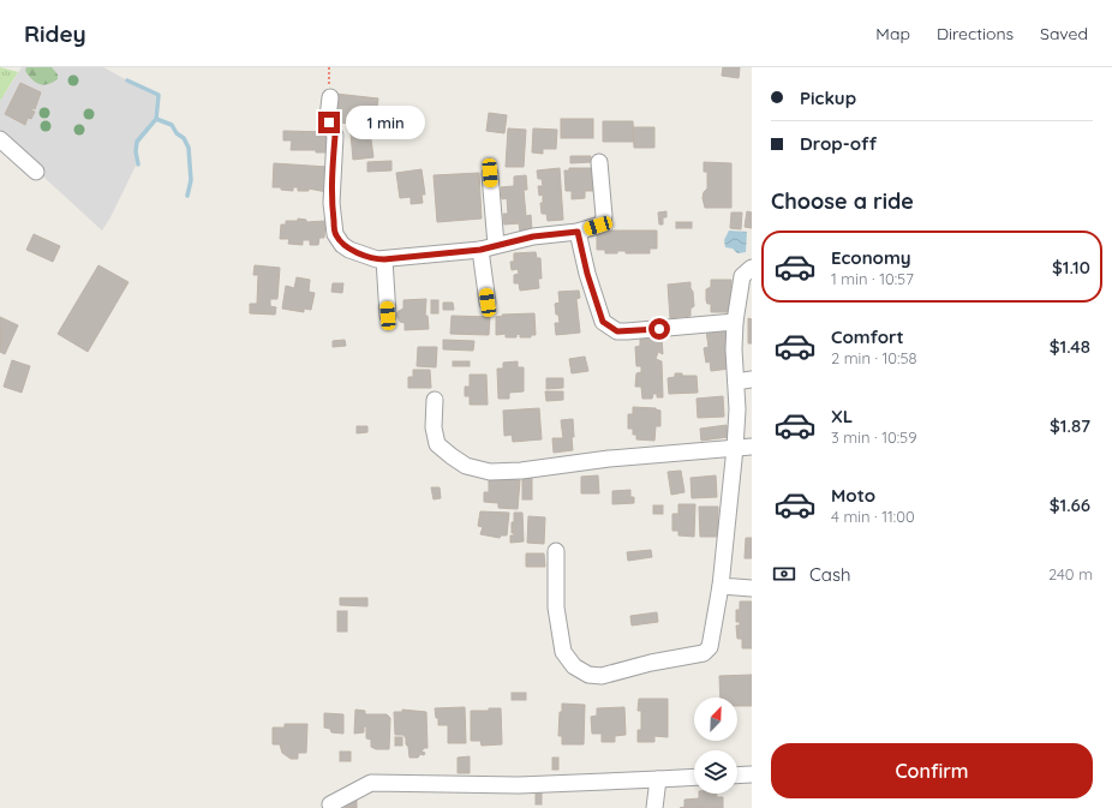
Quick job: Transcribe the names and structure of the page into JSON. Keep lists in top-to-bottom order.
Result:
{
  "north": "top right",
  "page": {
    "header": "Ridey",
    "nav": ["Map", "Directions", "Saved"],
    "banner": ["Pickup", "Drop-off"],
    "bubble": "1 min",
    "heading": "Choose a ride",
    "list": [
      {
        "name": "Economy",
        "note": "1 min · 10:57",
        "value": "$1.10"
      },
      {
        "name": "Comfort",
        "note": "2 min · 10:58",
        "value": "$1.48"
      },
      {
        "name": "XL",
        "note": "3 min · 10:59",
        "value": "$1.87"
      },
      {
        "name": "Moto",
        "note": "4 min · 11:00",
        "value": "$1.66"
      }
    ],
    "pay": ["Cash", "240 m"],
    "buttons": "Confirm"
  }
}
